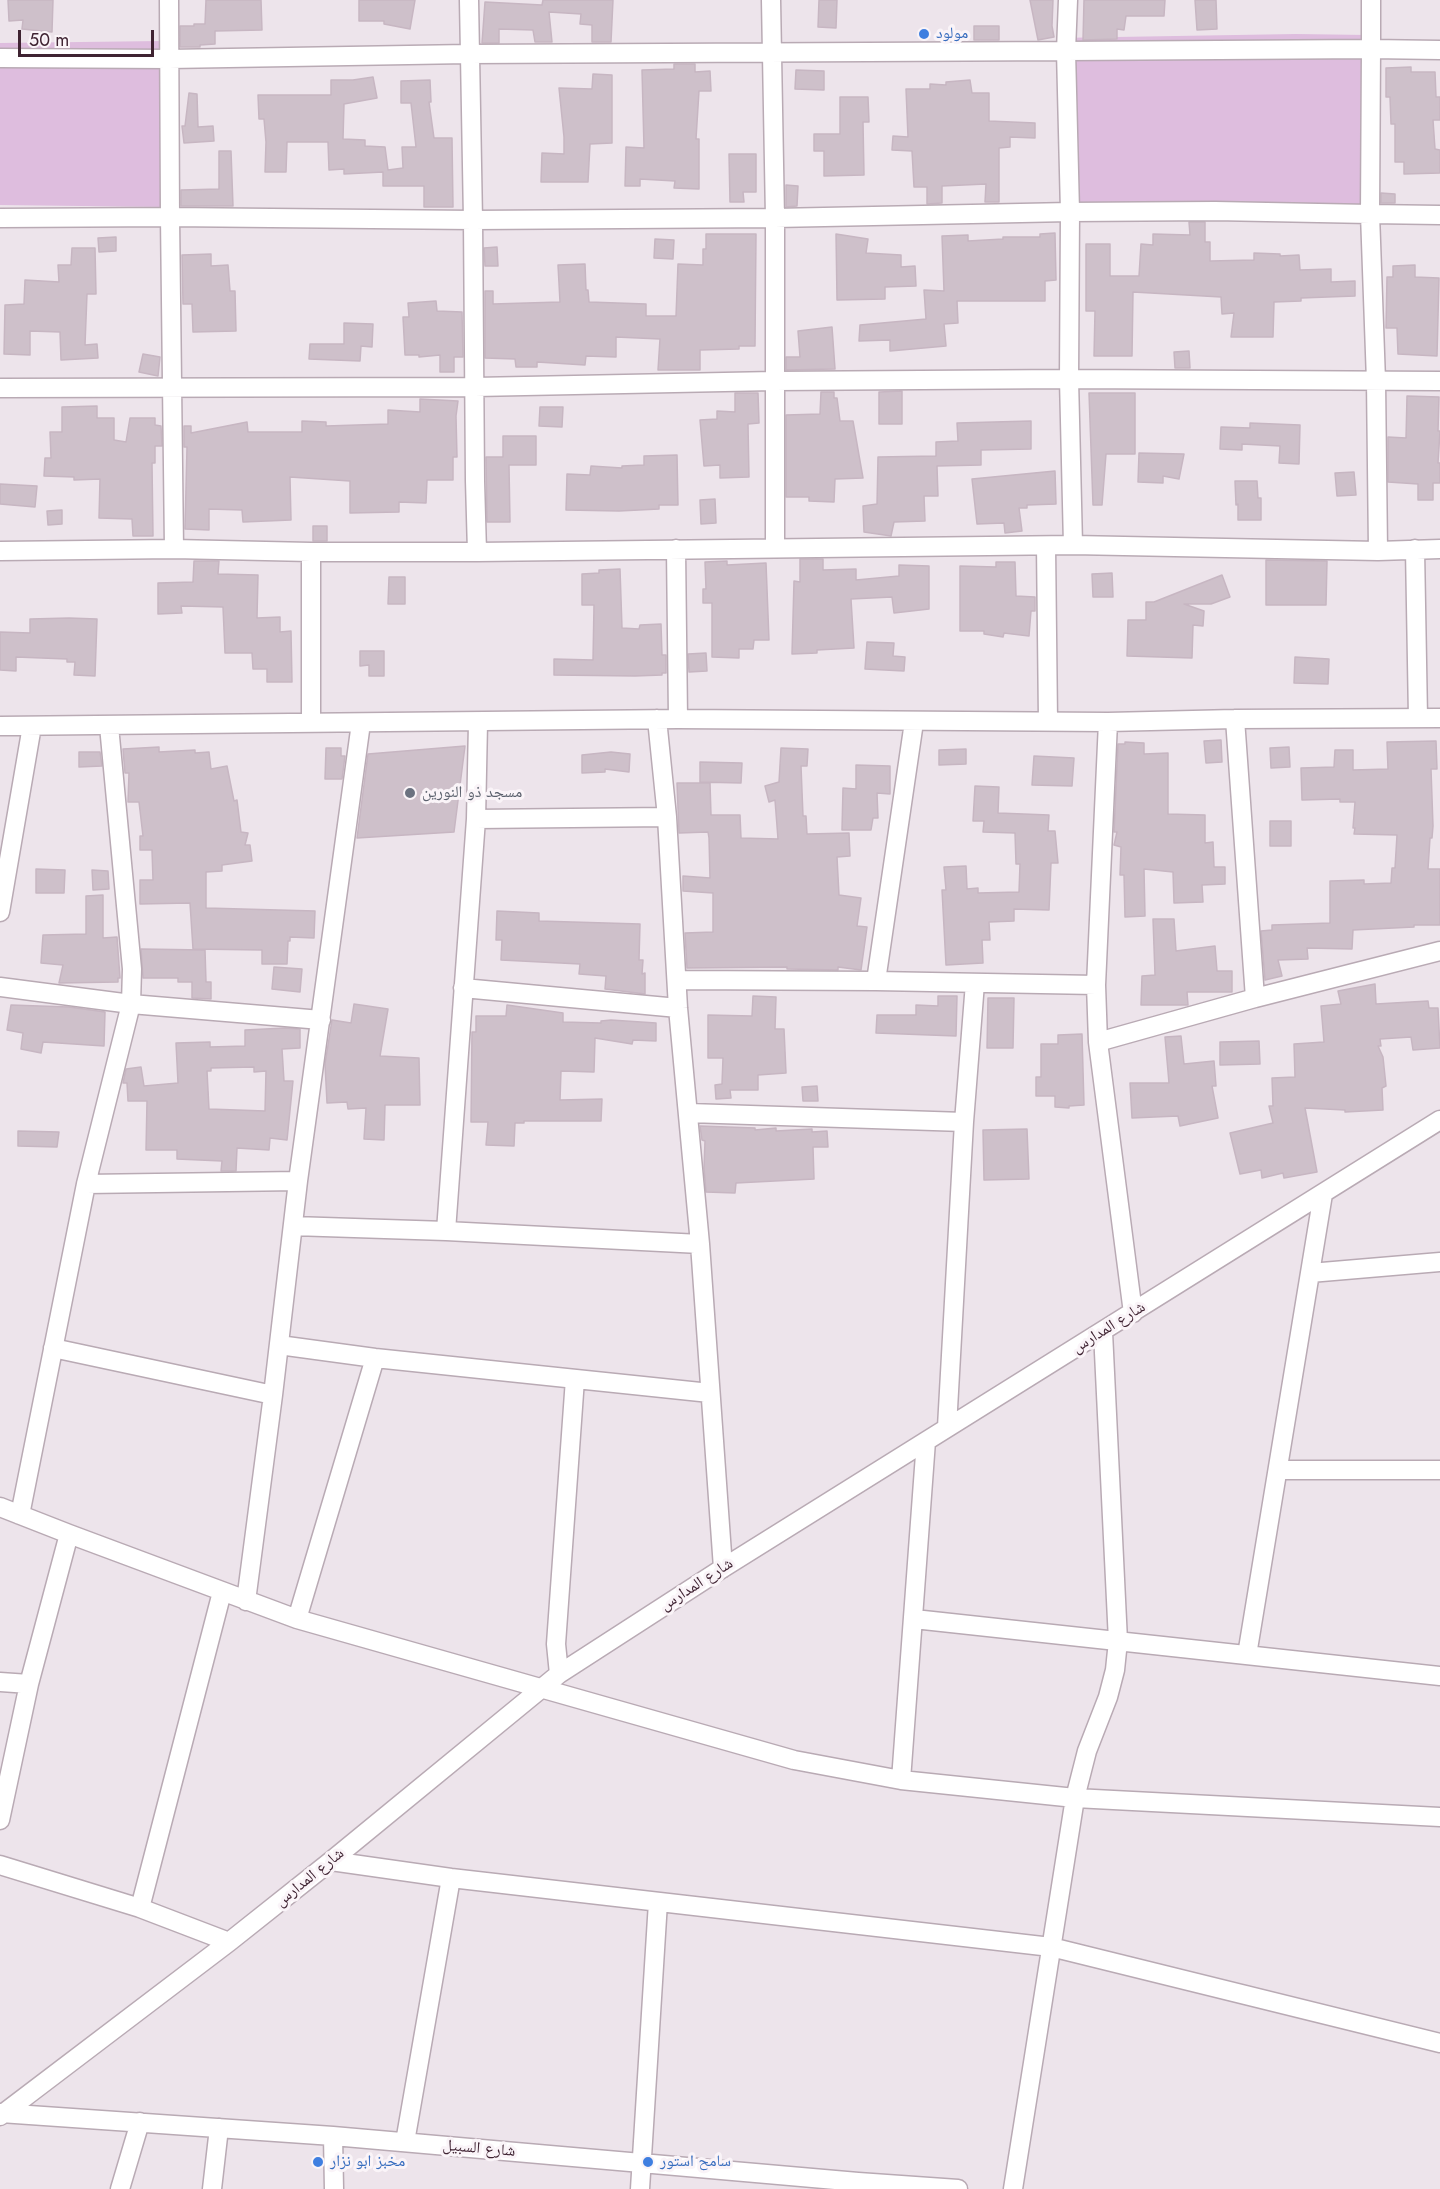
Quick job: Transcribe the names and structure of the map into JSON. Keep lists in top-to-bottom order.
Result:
{
  "streets": {
    "street": ["شارع المدارس", "شارع السبيل"]
  },
  "crossings": [
    ["شارع المدارس", "شارع السبيل"]
  ],
  "places": [
    "مولود",
    "مسجد ذو النورين",
    "مخبز ابو نزار",
    "سامح استور"
  ],
  "scale_bar": "50 m"
}
